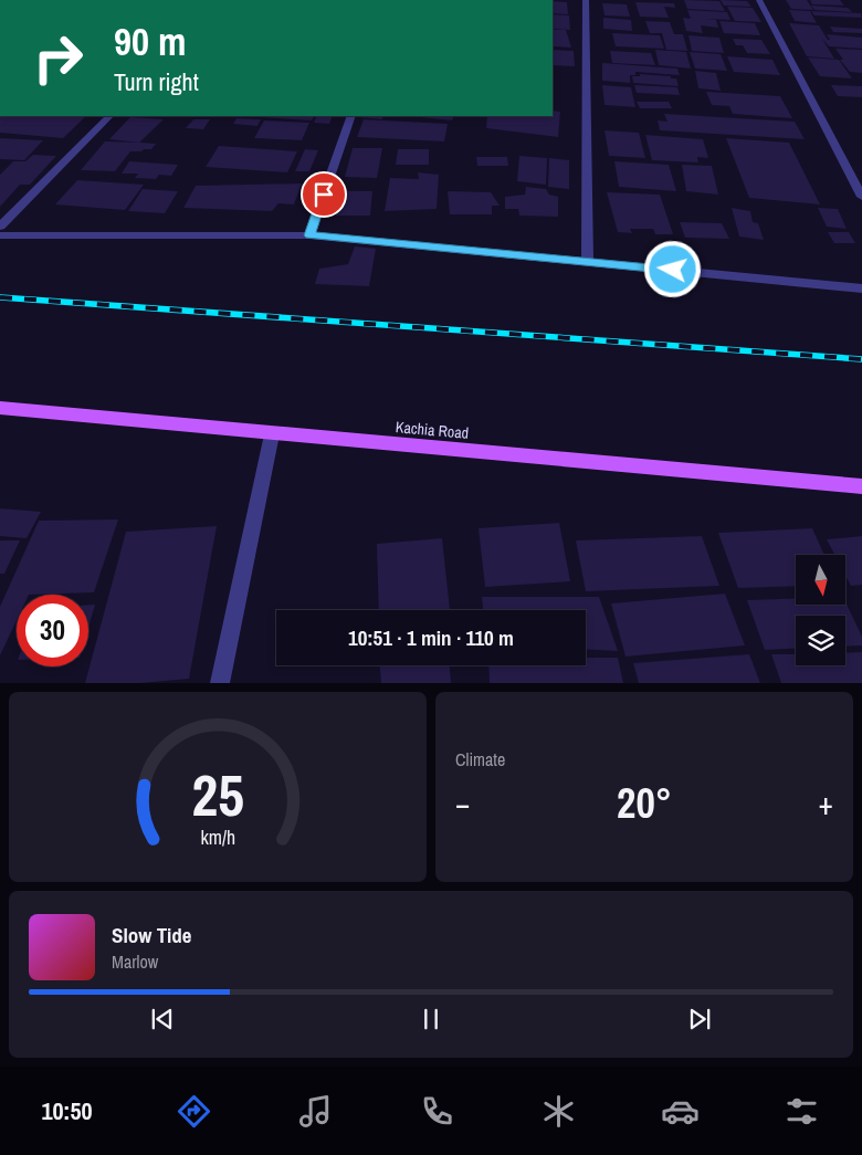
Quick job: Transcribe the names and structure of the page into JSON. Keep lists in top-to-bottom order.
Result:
{
  "streets": {
    "main road": ["Kachia Road"]
  },
  "north": "bottom",
  "page": {
    "turn": ["90 m", "Turn right"],
    "limit": "30",
    "trip": "10:51 · 1 min · 110 m",
    "tile": "Climate",
    "heat": ["−", "20°", "+"],
    "song": ["Slow Tide", "Marlow"],
    "tabs": "10:50",
    "gauge": ["25", "km/h"]
  }
}
